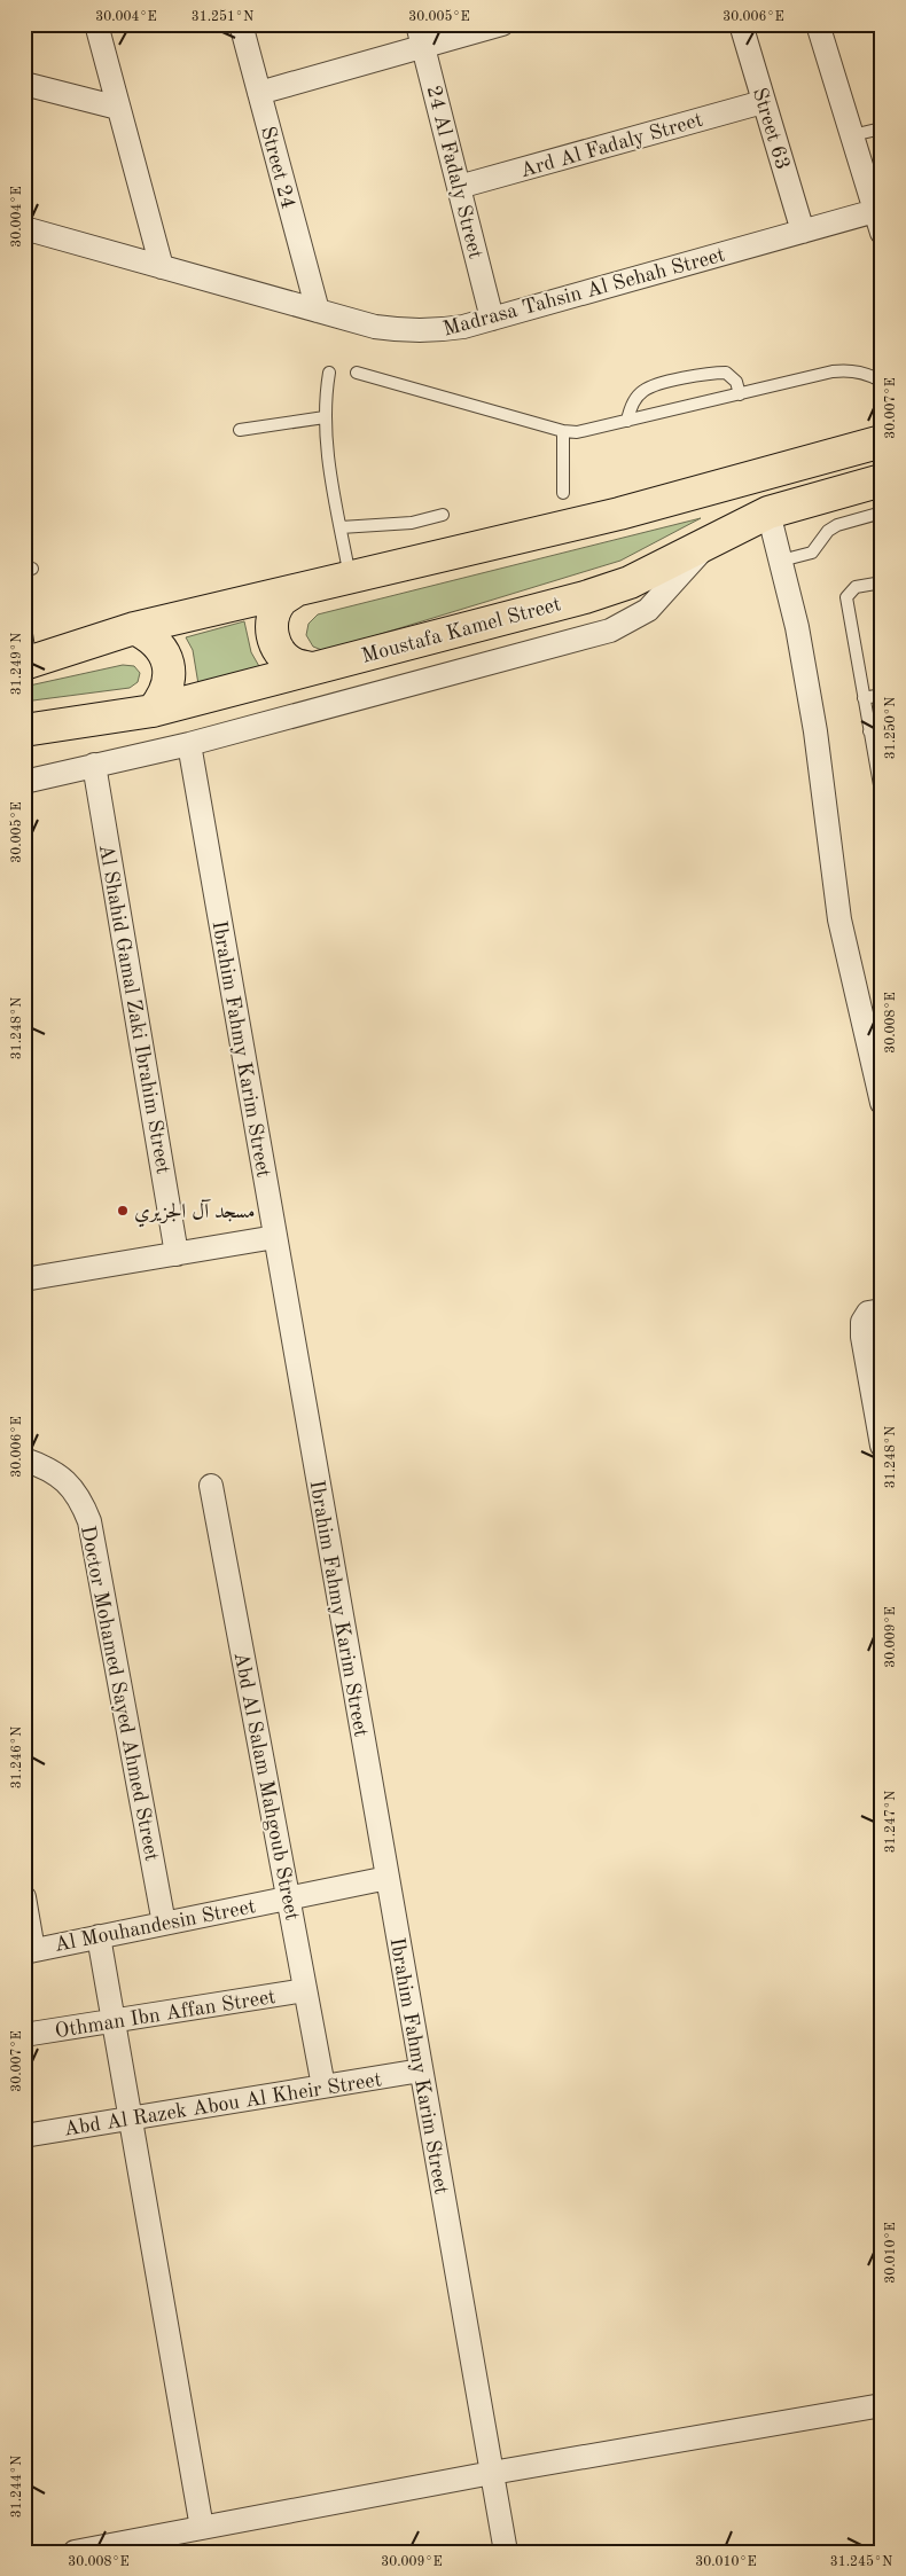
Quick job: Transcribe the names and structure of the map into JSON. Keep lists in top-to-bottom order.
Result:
{
  "streets": {
    "main road": ["Moustafa Kamel Street"],
    "street": [
      "Street 63",
      "Ard Al Fadaly Street",
      "Street 24",
      "24 Al Fadaly Street",
      "Madrasa Tahsin Al Sehah Street",
      "Al Shahid Gamal Zaki Ibrahim Street",
      "Ibrahim Fahmy Karim Street",
      "Doctor Mohamed Sayed Ahmed Street",
      "Abd Al Salam Mahgoub Street",
      "Al Mouhandesin Street",
      "Othman Ibn Affan Street",
      "Abd Al Razek Abou Al Kheir Street"
    ]
  },
  "crossings": [
    ["Street 63", "Ard Al Fadaly Street"],
    ["Street 63", "Madrasa Tahsin Al Sehah Street"],
    ["Ard Al Fadaly Street", "24 Al Fadaly Street"],
    ["Street 24", "Madrasa Tahsin Al Sehah Street"],
    ["24 Al Fadaly Street", "Madrasa Tahsin Al Sehah Street"],
    ["Ibrahim Fahmy Karim Street", "Al Mouhandesin Street"],
    ["Ibrahim Fahmy Karim Street", "Abd Al Razek Abou Al Kheir Street"],
    ["Doctor Mohamed Sayed Ahmed Street", "Al Mouhandesin Street"],
    ["Abd Al Salam Mahgoub Street", "Al Mouhandesin Street"],
    ["Abd Al Salam Mahgoub Street", "Othman Ibn Affan Street"],
    ["Abd Al Salam Mahgoub Street", "Abd Al Razek Abou Al Kheir Street"]
  ],
  "places": ["مسجد آل الجزيري"],
  "coordinates": [
    "30.004°E",
    "31.251°N",
    "30.005°E",
    "30.006°E",
    "30.007°E",
    "31.249°N",
    "31.250°N",
    "30.008°E",
    "31.248°N",
    "30.009°E",
    "31.246°N",
    "31.247°N",
    "30.010°E",
    "31.244°N",
    "31.245°N"
  ]
}
